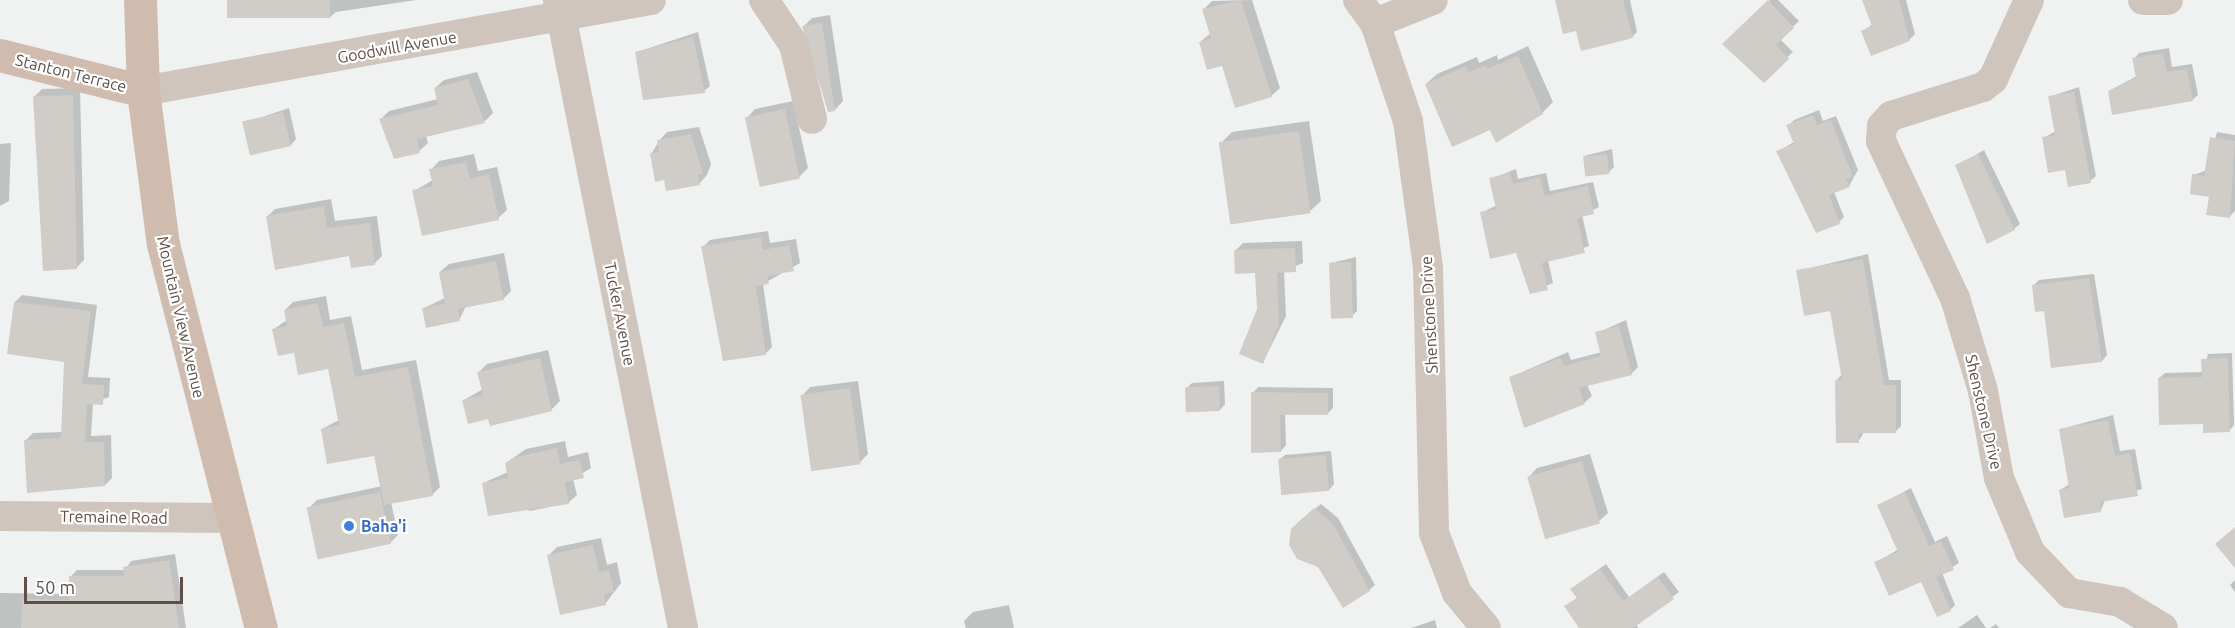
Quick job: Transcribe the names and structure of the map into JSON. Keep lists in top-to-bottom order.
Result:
{
  "streets": {
    "main road": ["Stanton Terrace", "Mountain View Avenue"],
    "street": [
      "Goodwill Avenue",
      "Tucker Avenue",
      "Shenstone Drive",
      "Tremaine Road"
    ]
  },
  "crossings": [
    ["Goodwill Avenue", "Stanton Terrace"],
    ["Goodwill Avenue", "Tucker Avenue"],
    ["Goodwill Avenue", "Mountain View Avenue"],
    ["Stanton Terrace", "Mountain View Avenue"],
    ["Mountain View Avenue", "Tremaine Road"]
  ],
  "places": ["Baha'i"],
  "scale_bar": "50 m"
}
